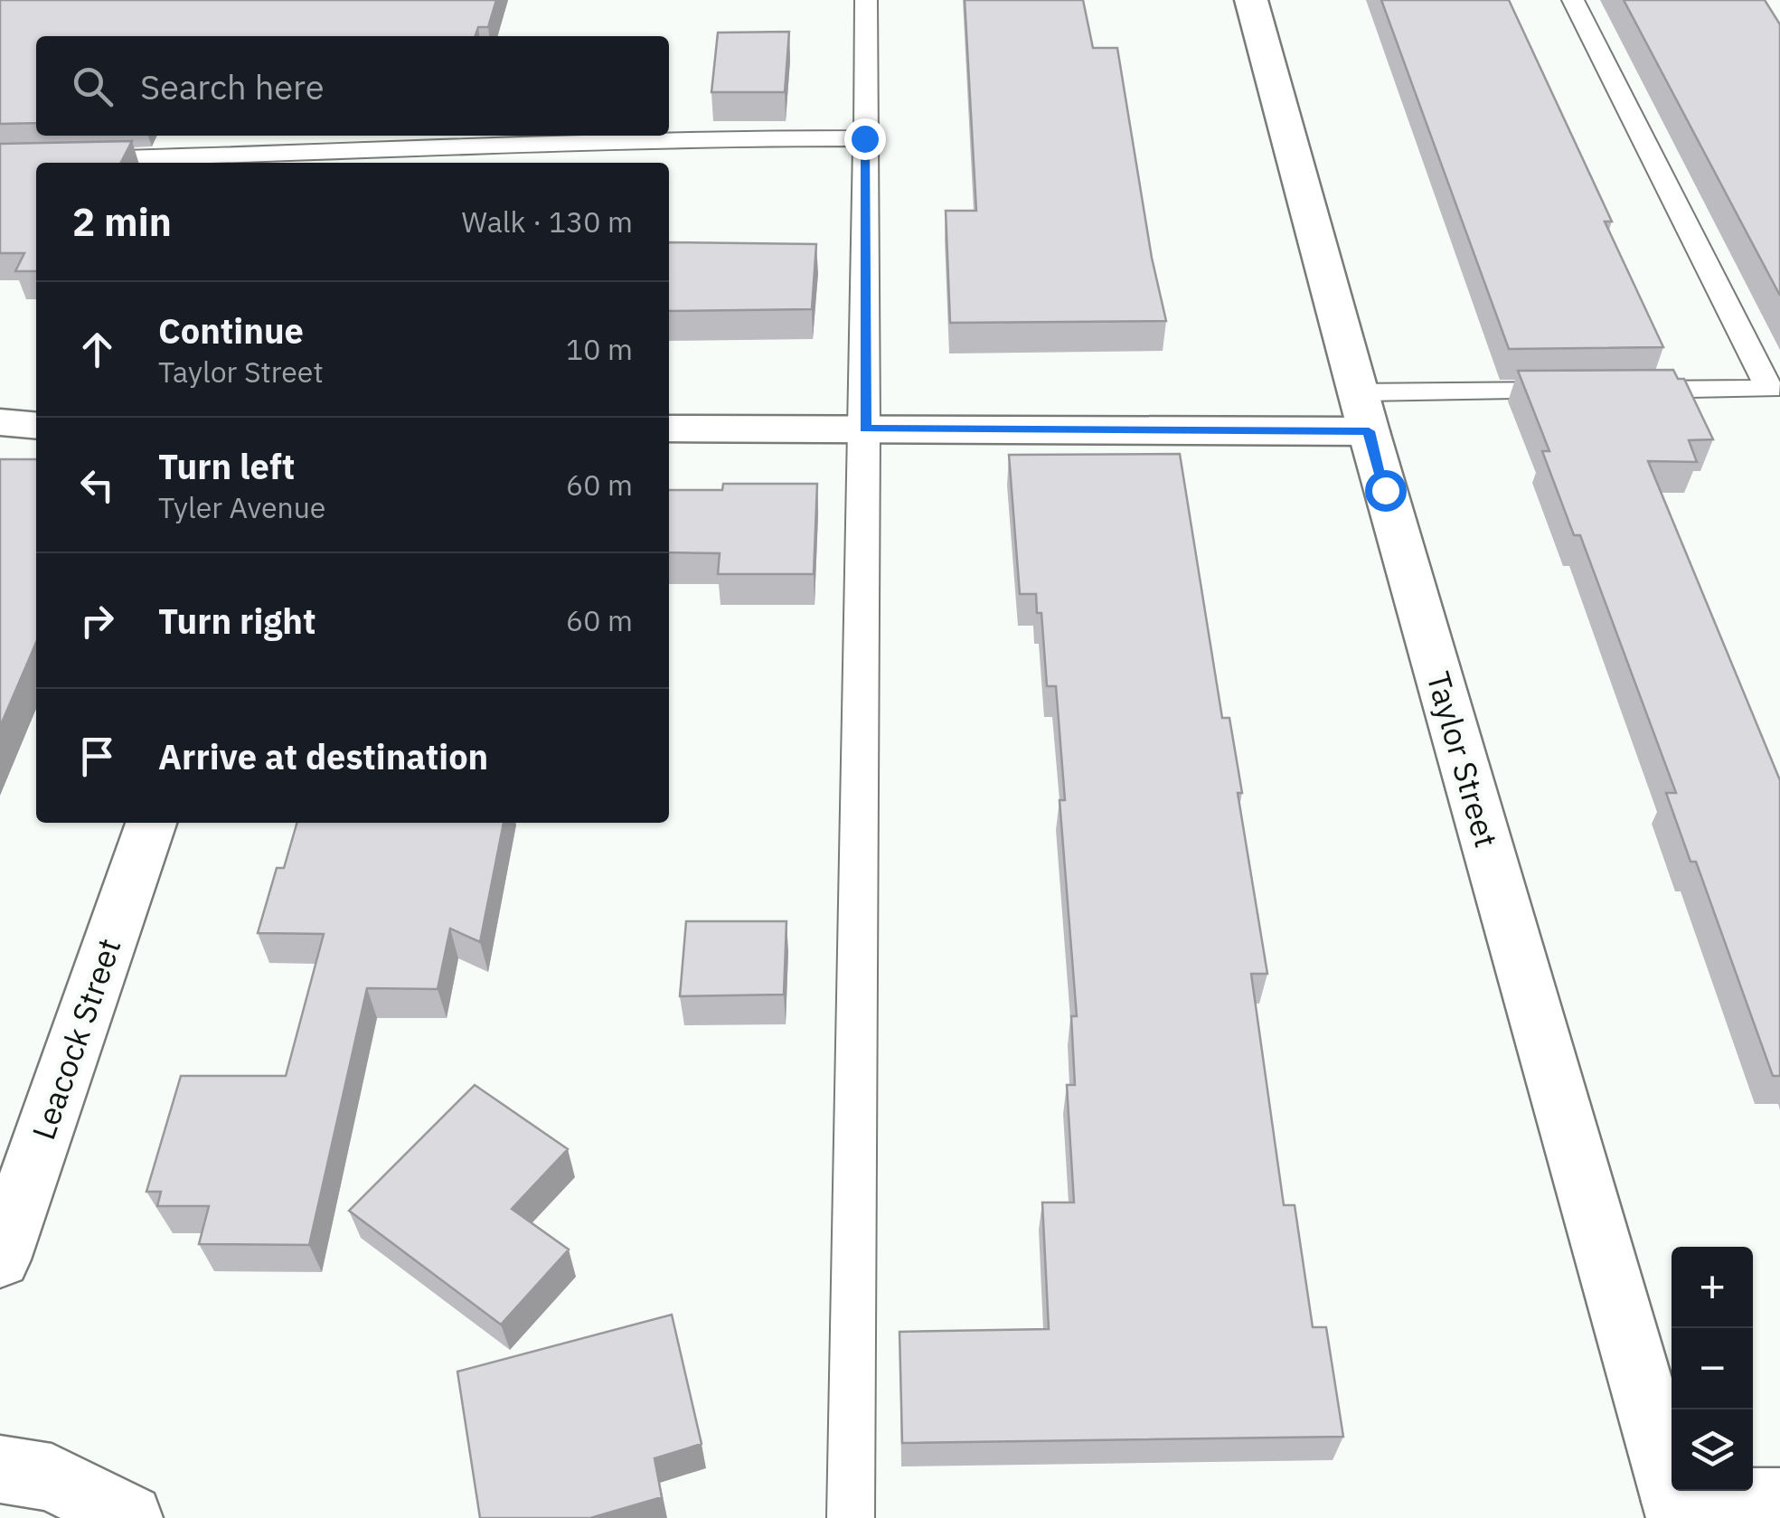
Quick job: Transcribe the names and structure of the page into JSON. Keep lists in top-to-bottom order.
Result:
{
  "streets": {
    "street": ["Taylor Street", "Leacock Street"]
  },
  "page": {
    "search": "Search here",
    "heading": ["2 min", "Walk · 130 m"],
    "list": [
      ["Continue", "Taylor Street", "10 m"],
      ["Turn left", "Tyler Avenue", "60 m"],
      ["Turn right", "60 m"],
      "Arrive at destination"
    ],
    "map_buttons": ["+", "−"]
  }
}
